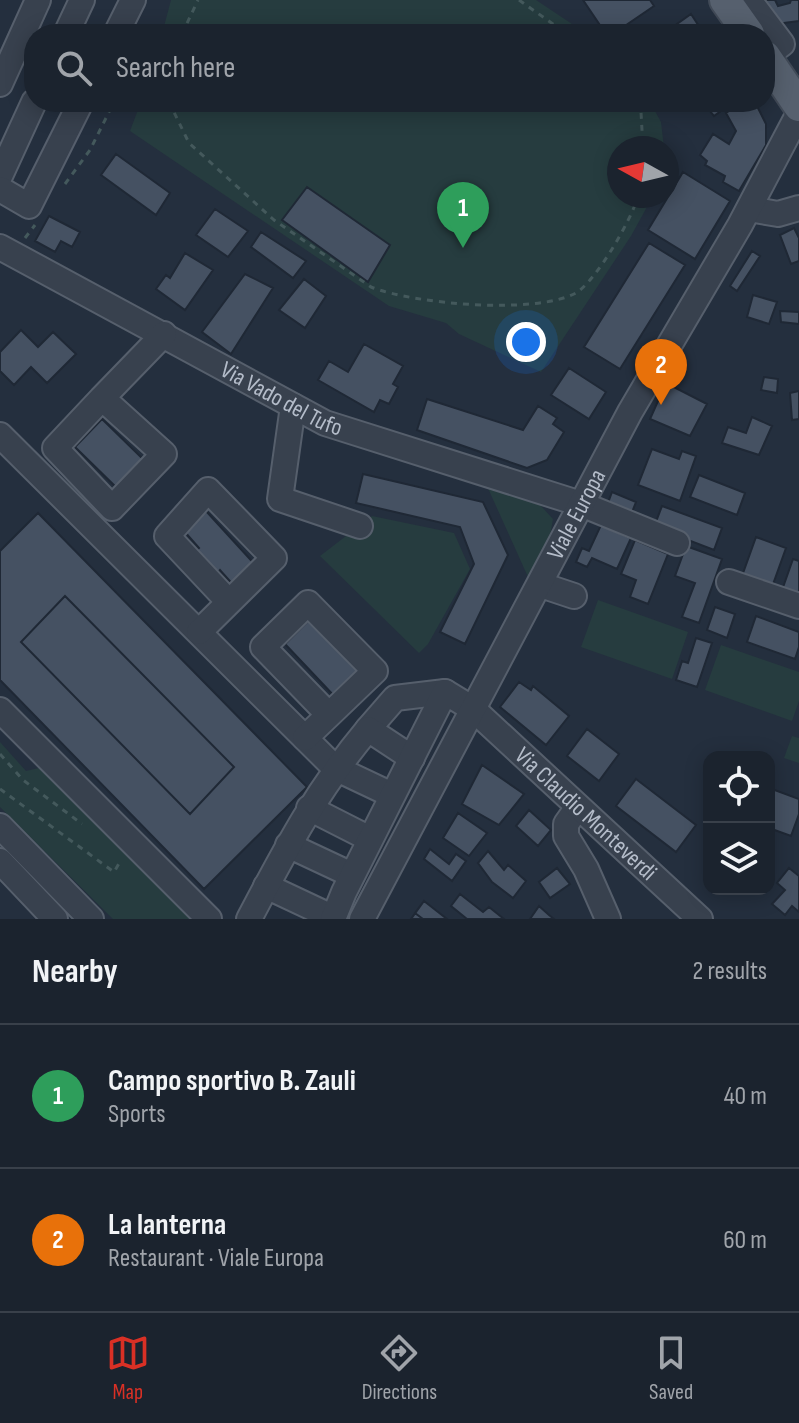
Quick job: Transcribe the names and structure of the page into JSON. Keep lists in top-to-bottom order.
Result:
{
  "streets": {
    "street": ["Via Vado del Tufo", "Viale Europa", "Via Claudio Monteverdi"]
  },
  "crossings": [
    ["Via Vado del Tufo", "Viale Europa"],
    ["Viale Europa", "Via Claudio Monteverdi"]
  ],
  "north": "left",
  "page": {
    "search": "Search here",
    "pins": ["1", "2"],
    "heading": ["Nearby", "2 results"],
    "list": [
      {
        "mark": "1",
        "name": "Campo sportivo B. Zauli",
        "note": "Sports",
        "value": "40 m"
      },
      {
        "mark": "2",
        "name": "La lanterna",
        "note": "Restaurant · Viale Europa",
        "value": "60 m"
      }
    ],
    "nav": ["Map", "Directions", "Saved"]
  }
}
